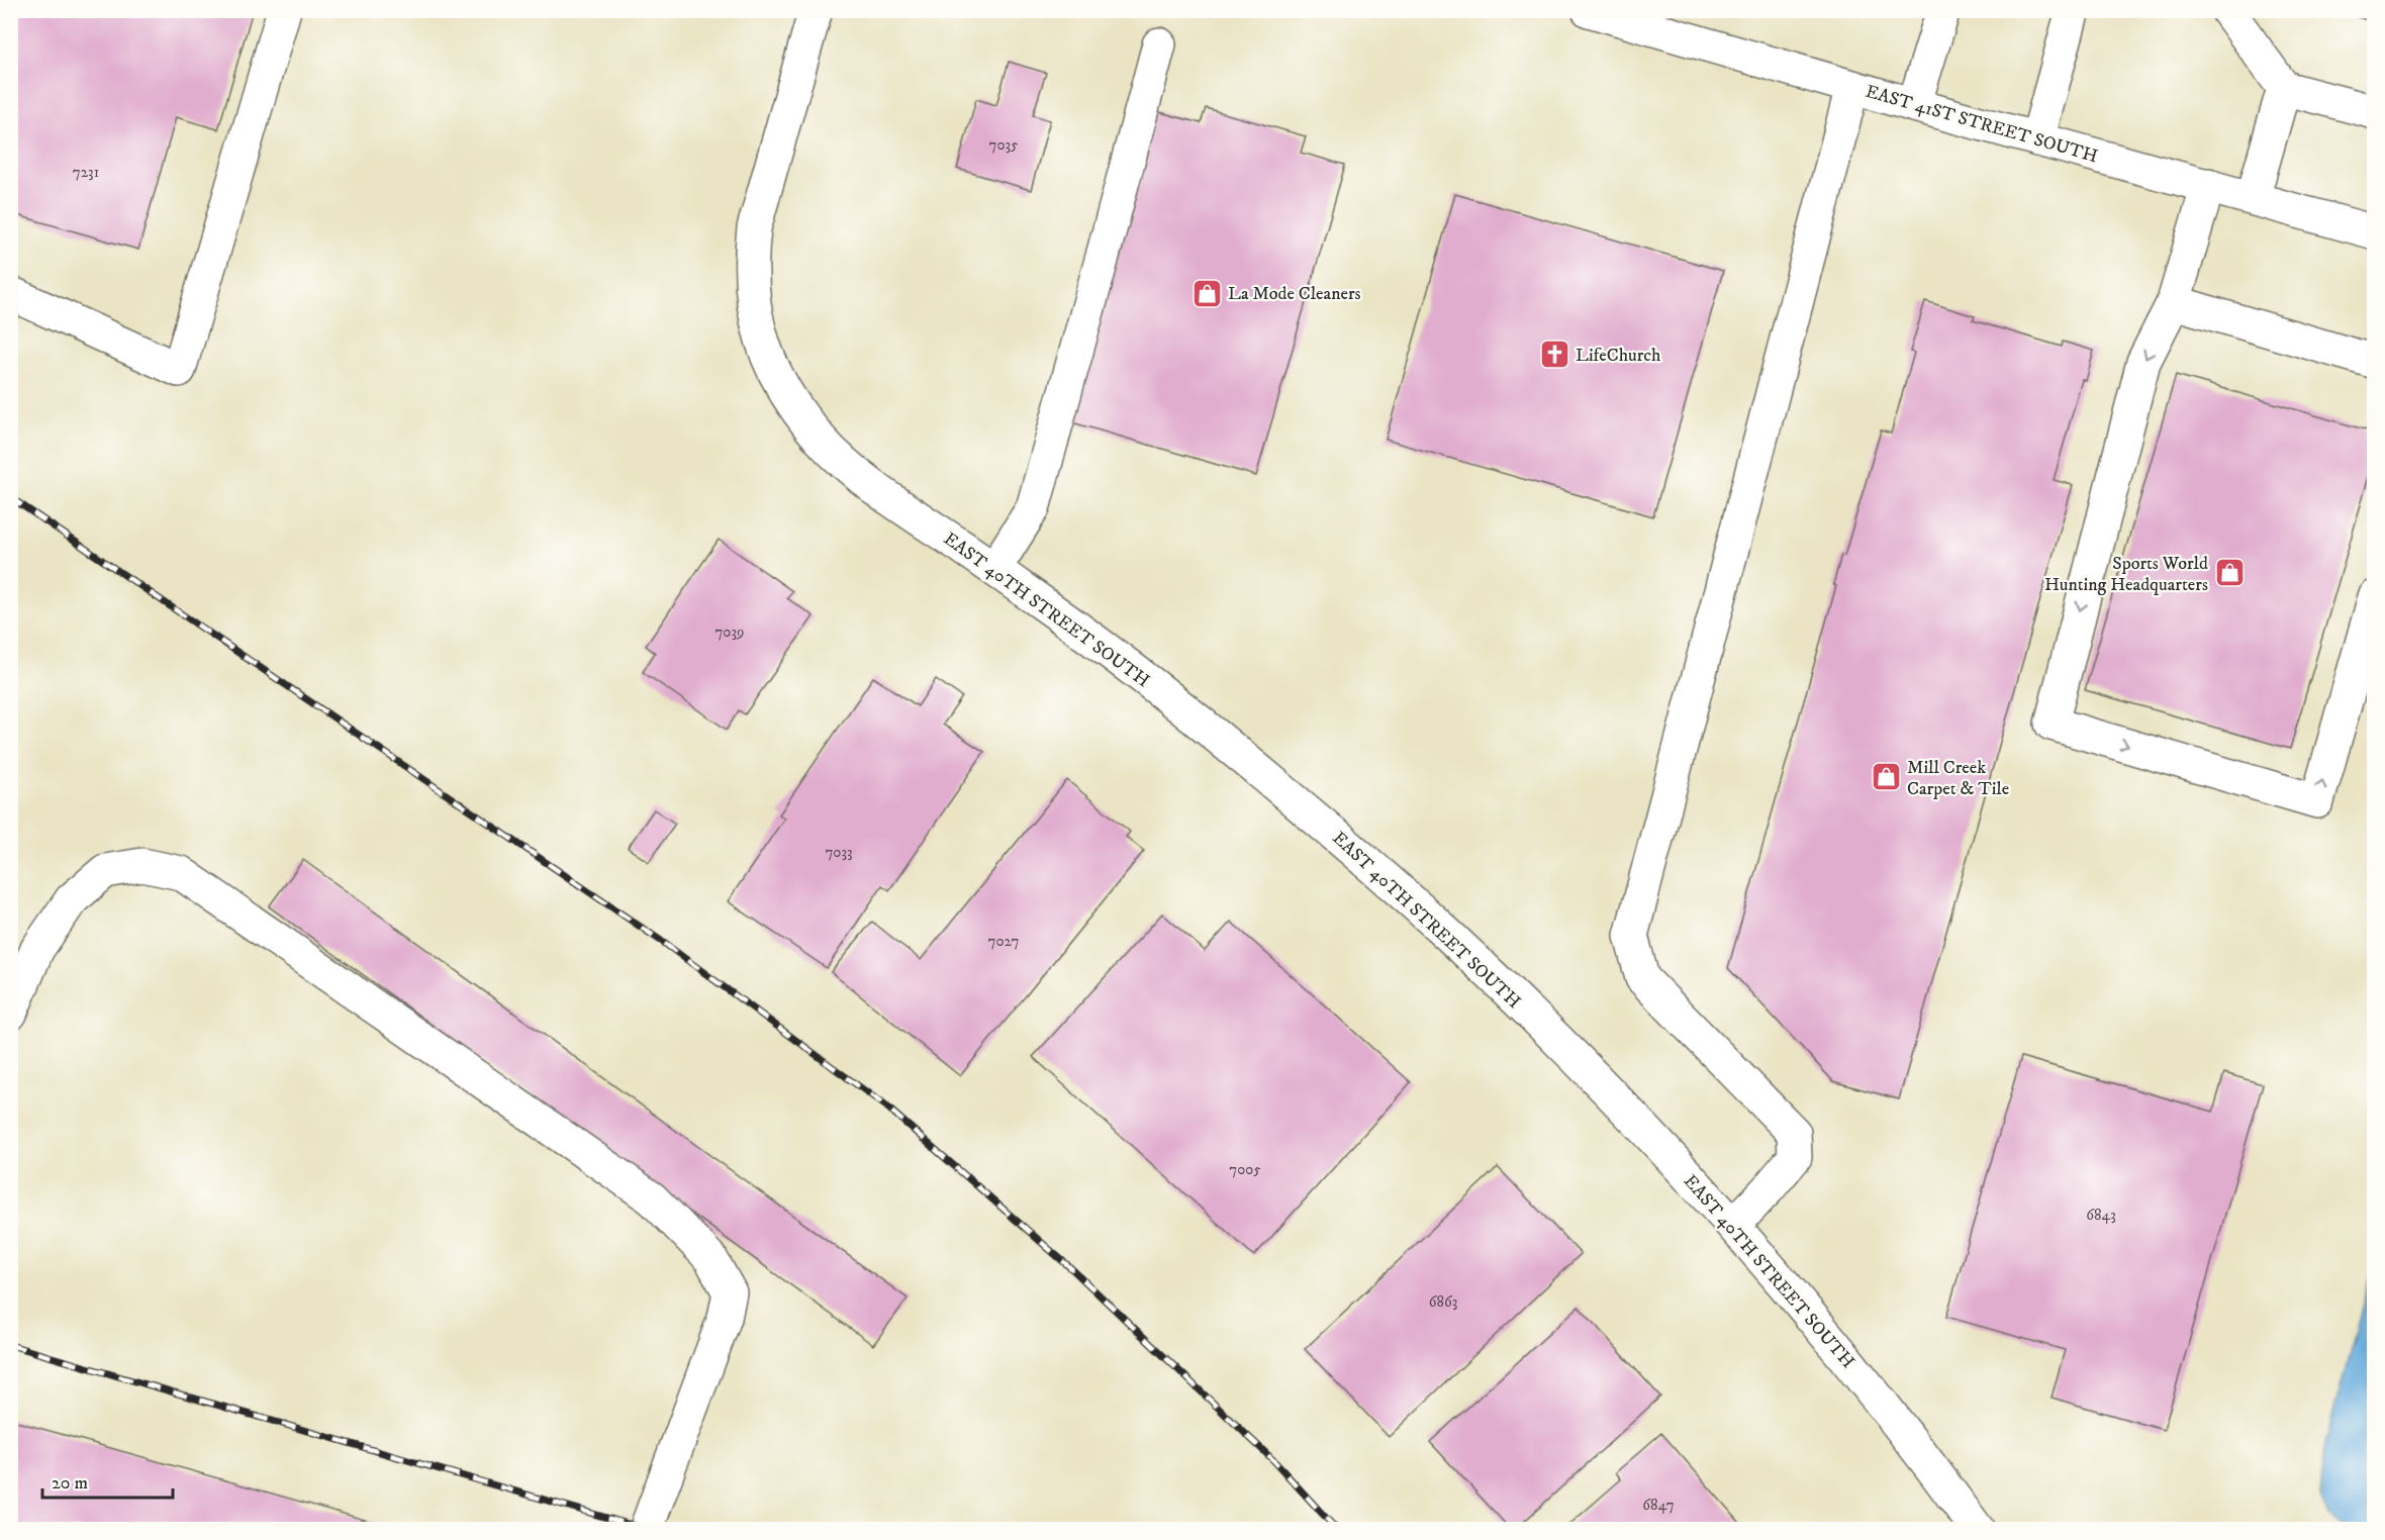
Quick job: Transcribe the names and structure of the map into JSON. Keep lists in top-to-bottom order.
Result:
{
  "streets": {
    "street": ["EAST 41ST STREET SOUTH", "EAST 40TH STREET SOUTH"]
  },
  "places": {
    "shop": ["La Mode Cleaners", "Sports World Hunting Headquarters", "Mill Creek Carpet & Tile"],
    "church": ["LifeChurch"]
  },
  "house_numbers": [
    "7035",
    "7231",
    "7039",
    "7033",
    "7027",
    "7005",
    "6843",
    "6863",
    "6847"
  ],
  "scale_bar": "20 m"
}
